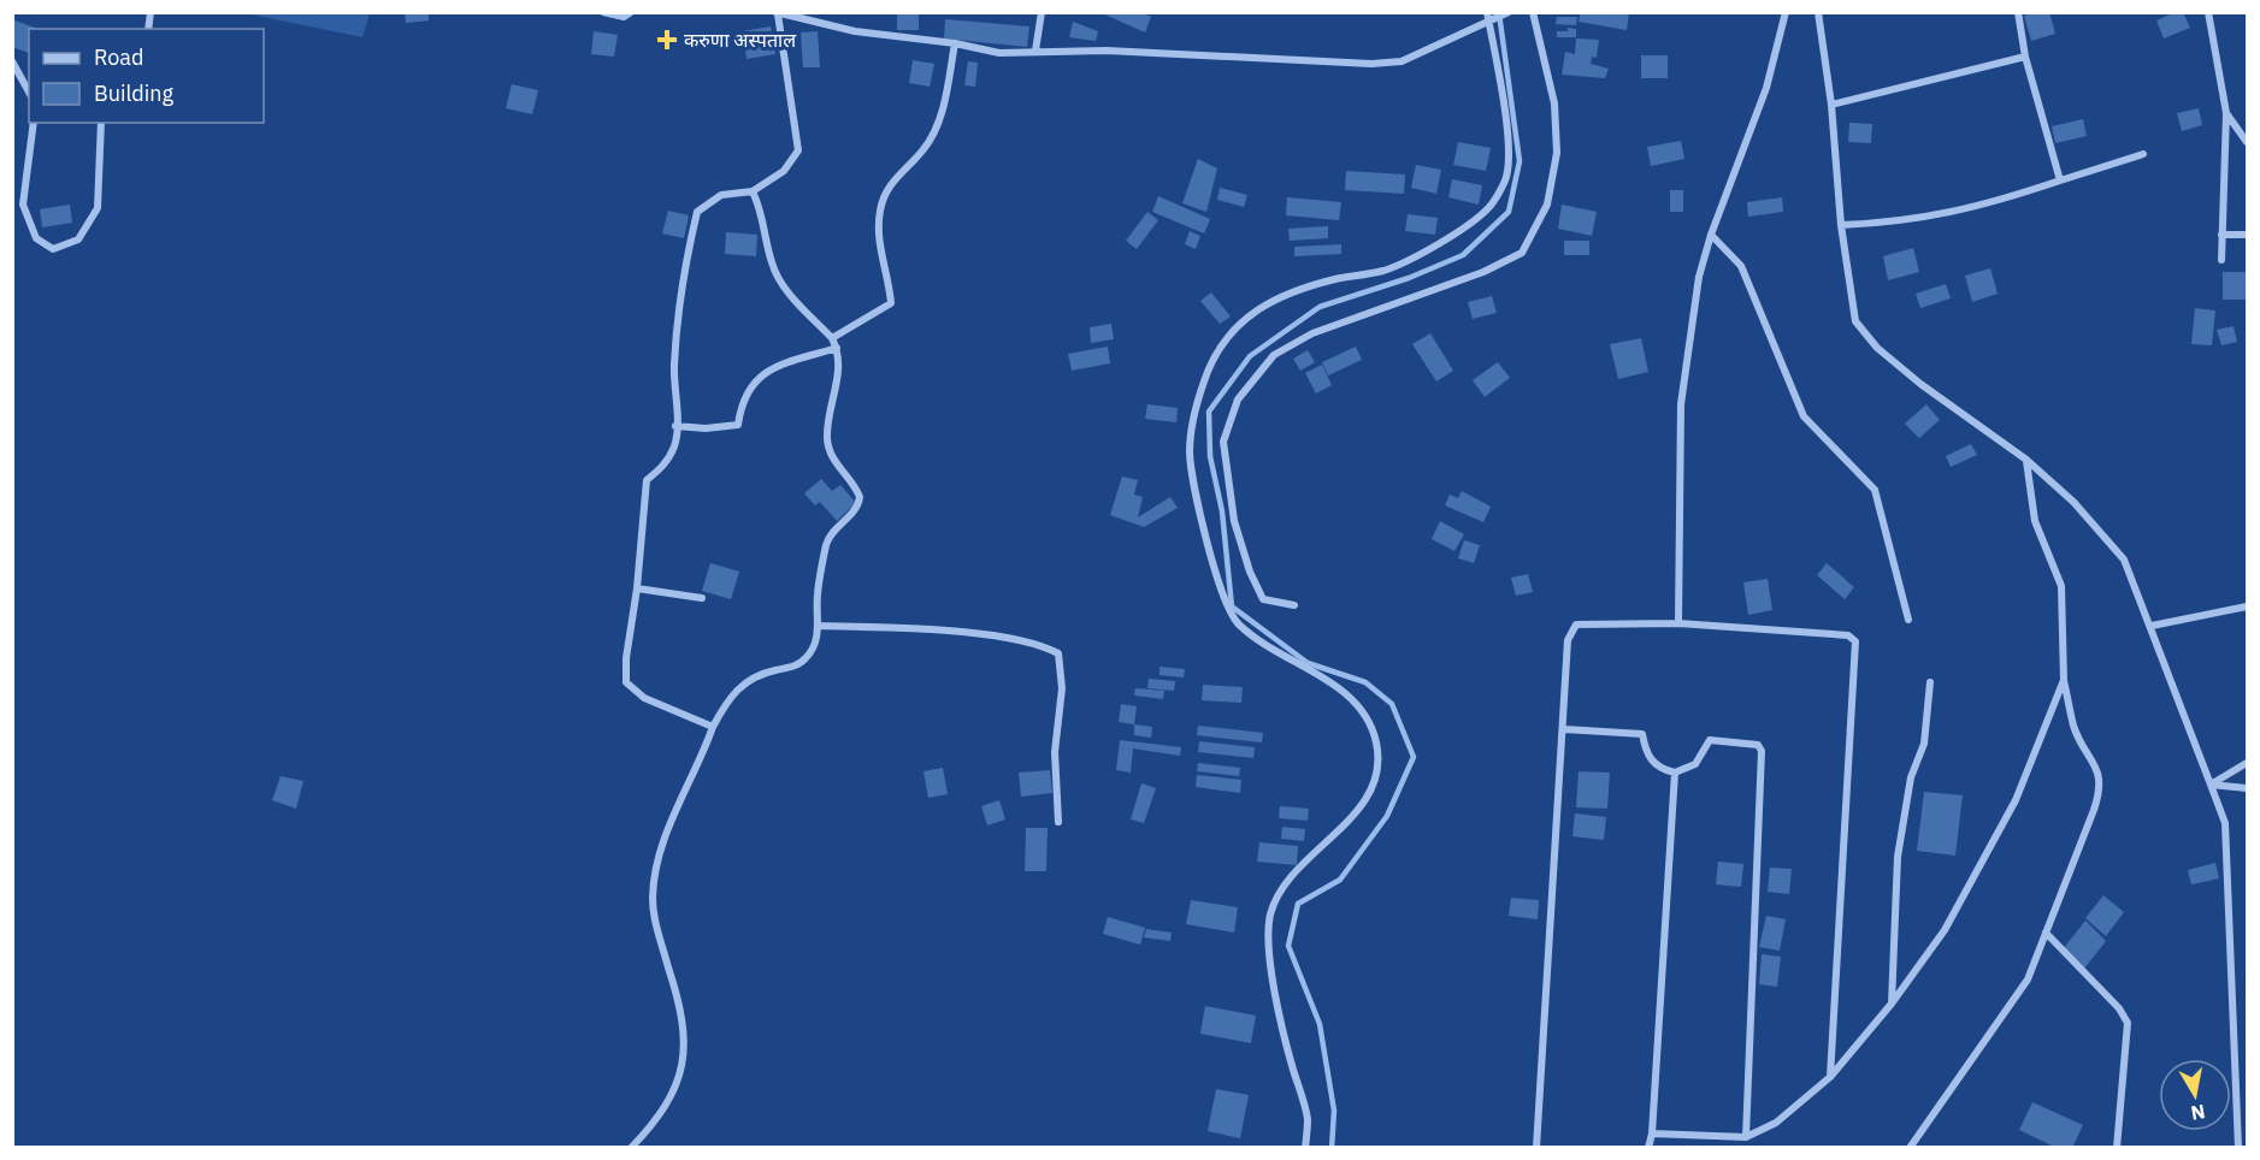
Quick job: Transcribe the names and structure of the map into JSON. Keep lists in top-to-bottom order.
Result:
{
  "places": {
    "health": ["करुणा अस्पताल"]
  },
  "legend": ["Road", "Building"],
  "north": "bottom"
}
